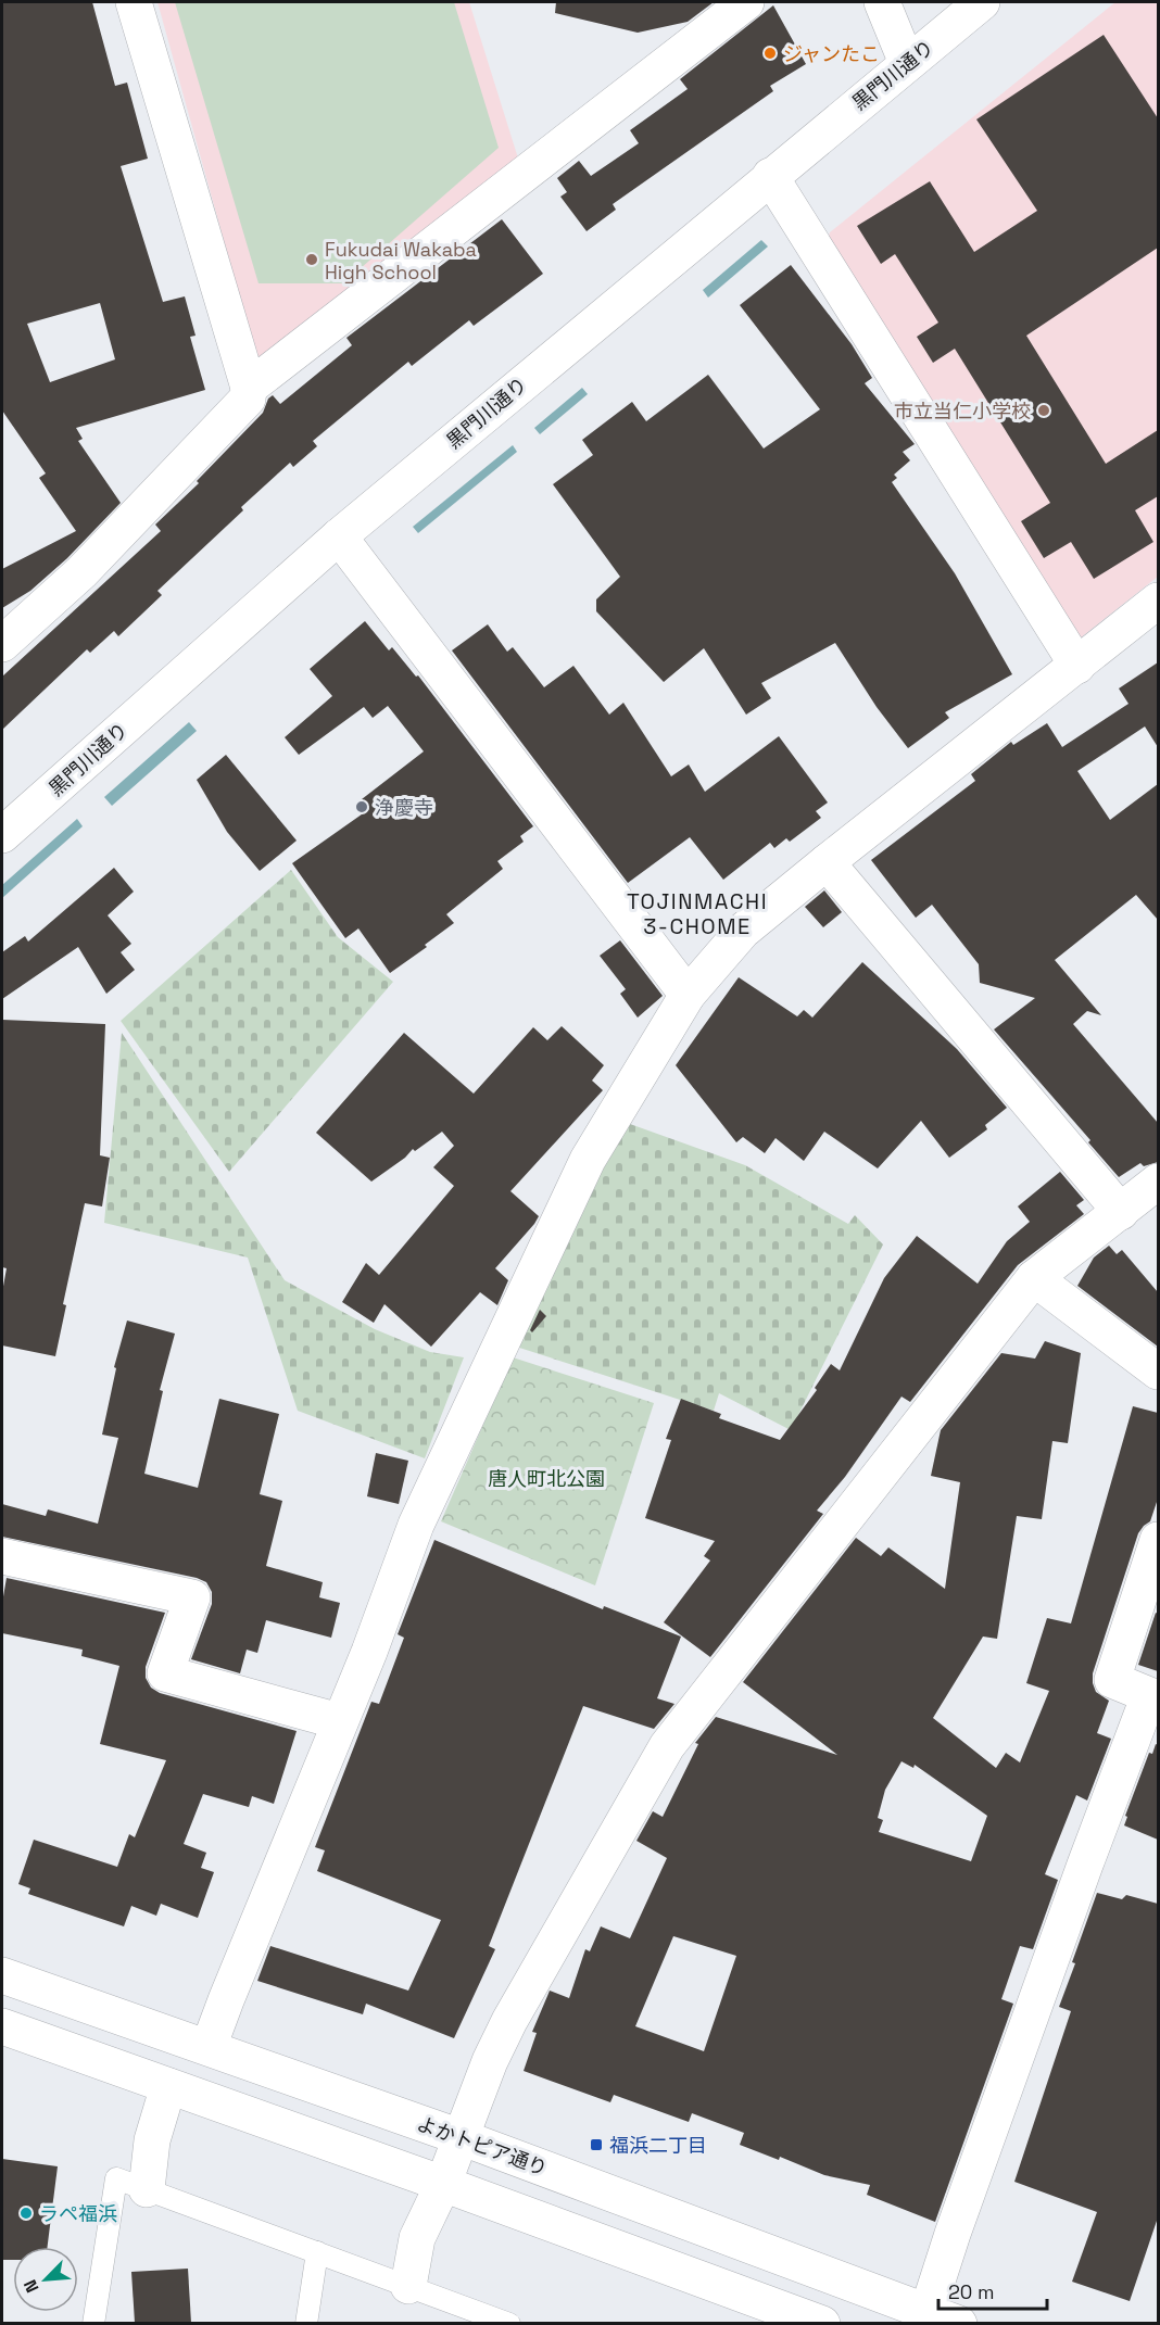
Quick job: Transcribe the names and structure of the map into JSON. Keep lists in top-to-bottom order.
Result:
{
  "streets": {
    "street": ["黒門川通り", "よかトピア通り"]
  },
  "districts": ["TOJINMACHI 3-CHOME"],
  "parks": ["唐人町北公園"],
  "places": {
    "other": [
      "ジャンたこ",
      "Fukudai Wakaba High School",
      "市立当仁小学校",
      "浄慶寺",
      "ラペ福浜"
    ],
    "transit": ["福浜二丁目"]
  },
  "scale_bar": "20 m",
  "north": "bottom left"
}
